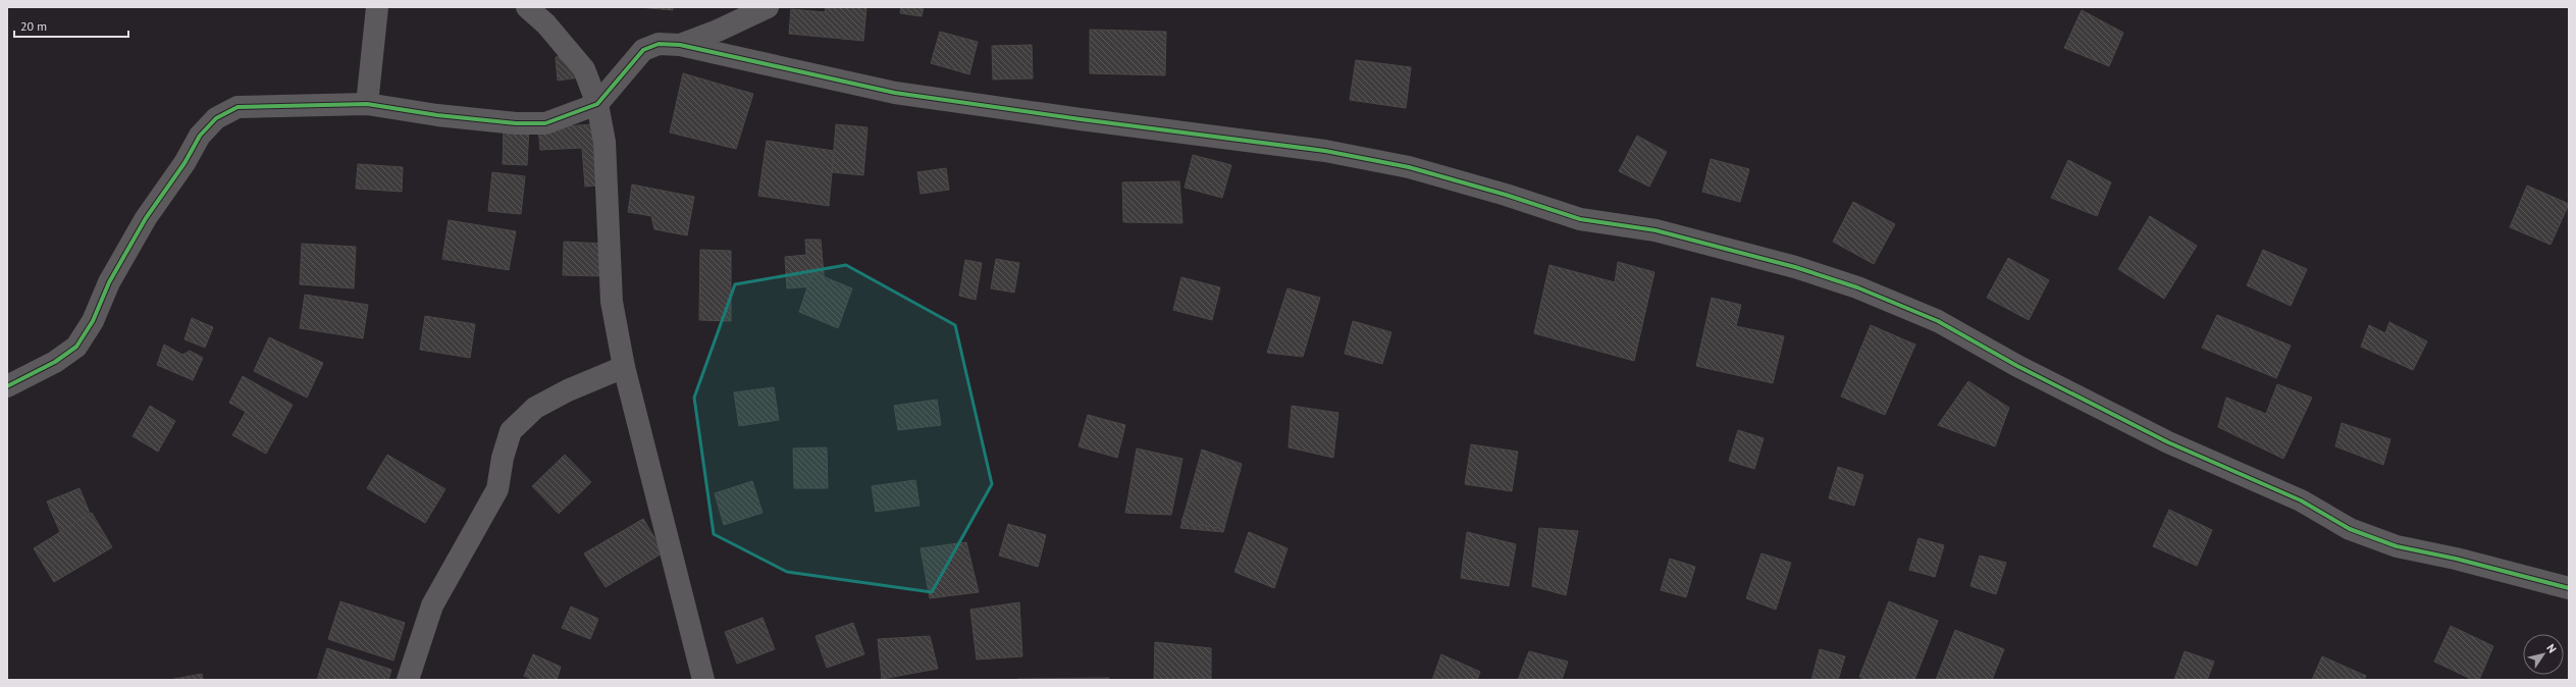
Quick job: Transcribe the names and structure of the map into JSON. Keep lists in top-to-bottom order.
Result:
{
  "scale_bar": "20 m",
  "north": "top right"
}
